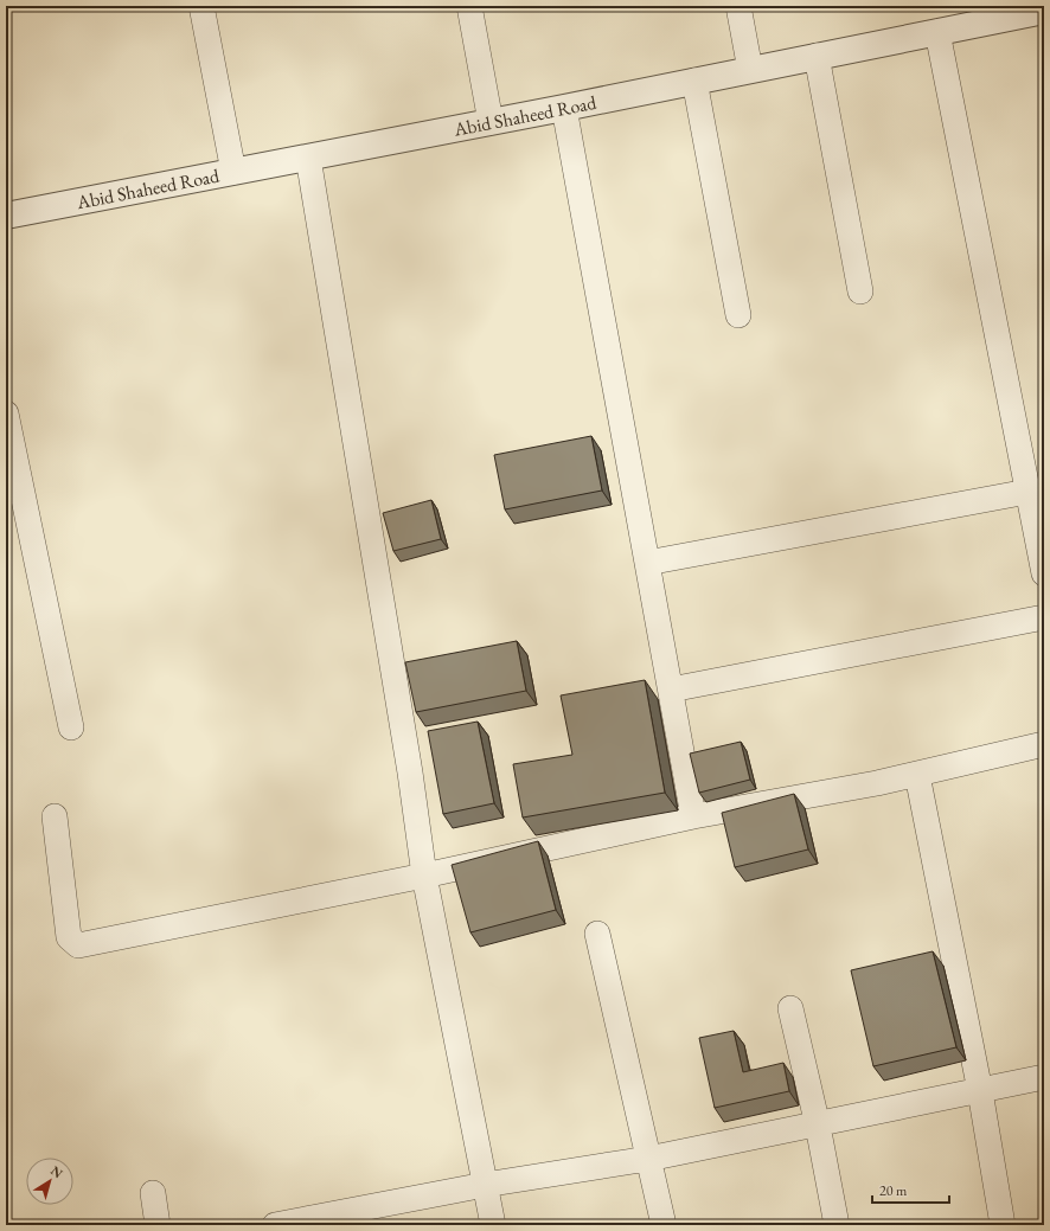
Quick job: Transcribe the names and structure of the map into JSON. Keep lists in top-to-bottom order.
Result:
{
  "streets": {
    "street": ["Abid Shaheed Road"]
  },
  "scale_bar": "20 m",
  "north": "top right"
}
